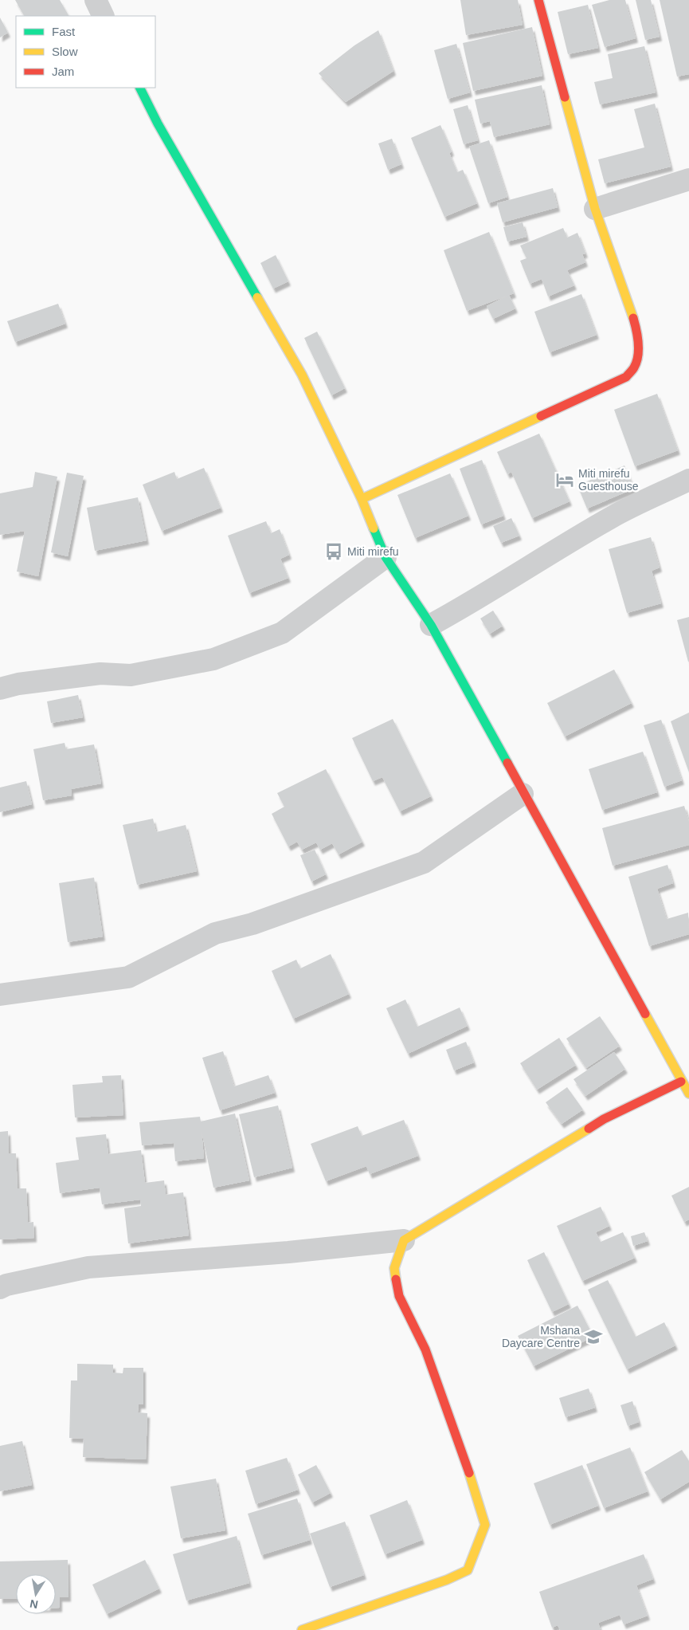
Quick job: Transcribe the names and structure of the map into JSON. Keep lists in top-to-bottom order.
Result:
{
  "places": {
    "hotel": ["Miti mirefu Guesthouse"],
    "bus stop": ["Miti mirefu"],
    "school or university": ["Mshana Daycare Centre"]
  },
  "legend": ["Fast", "Slow", "Jam"],
  "north": "bottom"
}
